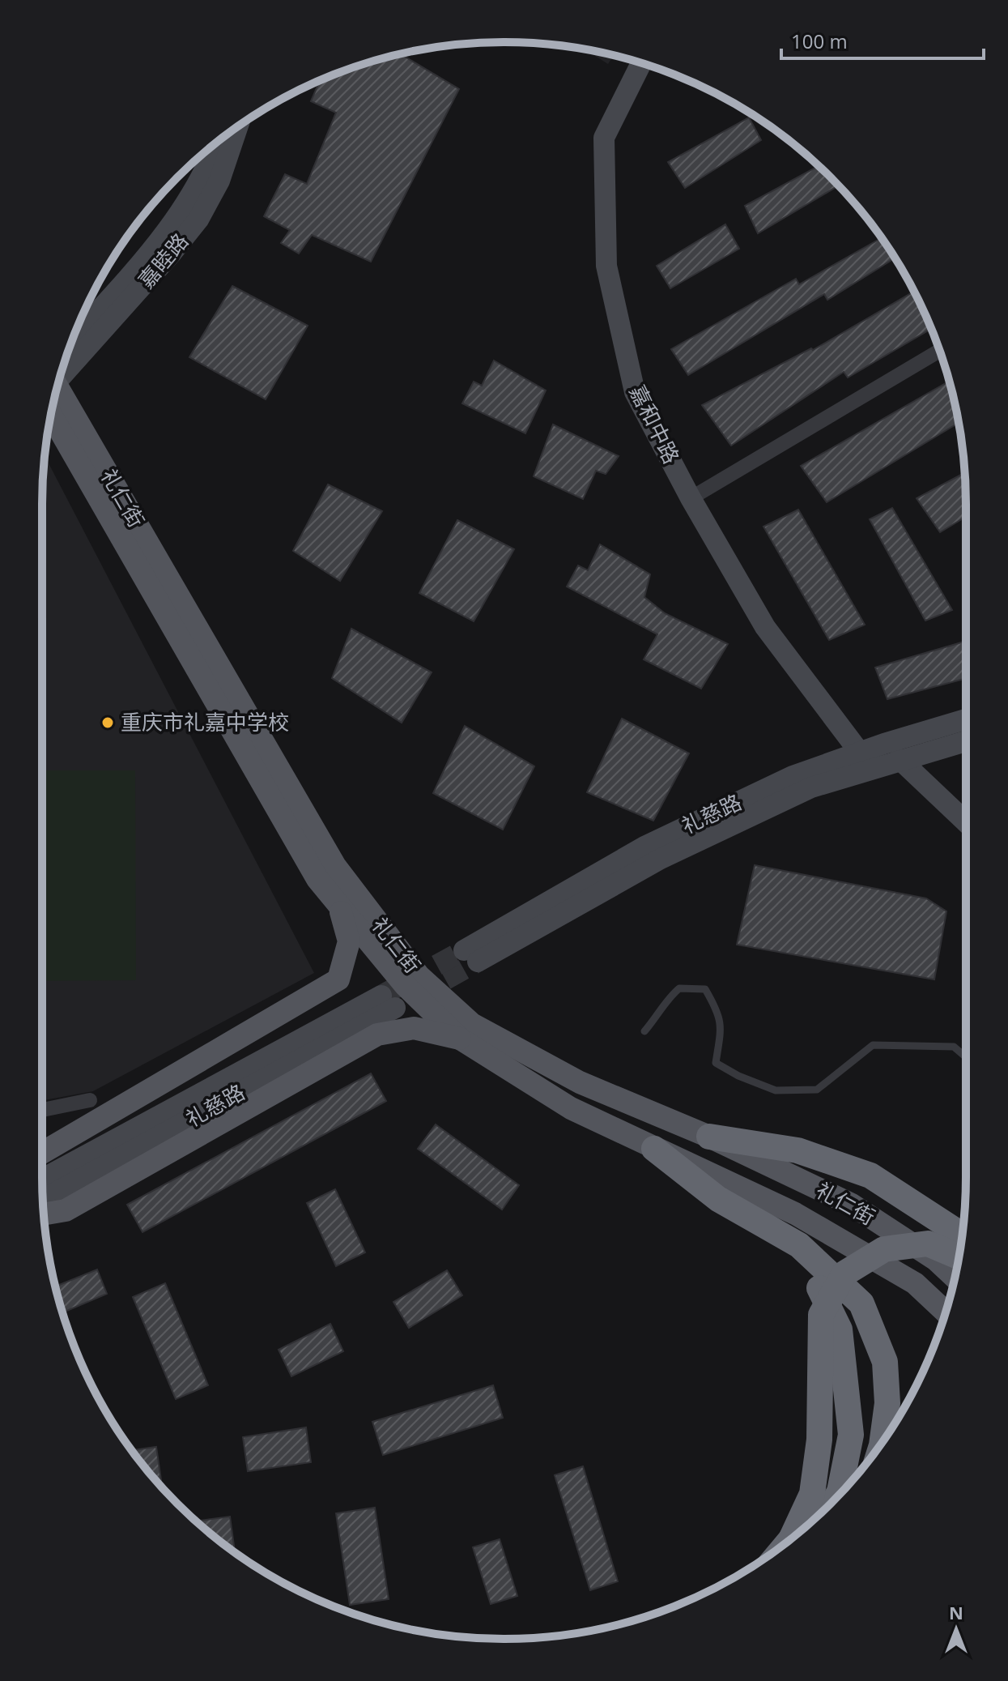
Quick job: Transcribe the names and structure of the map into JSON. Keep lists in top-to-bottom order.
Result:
{
  "streets": {
    "main road": [
      "嘉睦路",
      "嘉和中路",
      "礼仁街",
      "礼慈路"
    ]
  },
  "crossings": [
    ["嘉和中路", "礼慈路"]
  ],
  "places": ["重庆市礼嘉中学校"],
  "scale_bar": "100 m",
  "north": "top"
}
